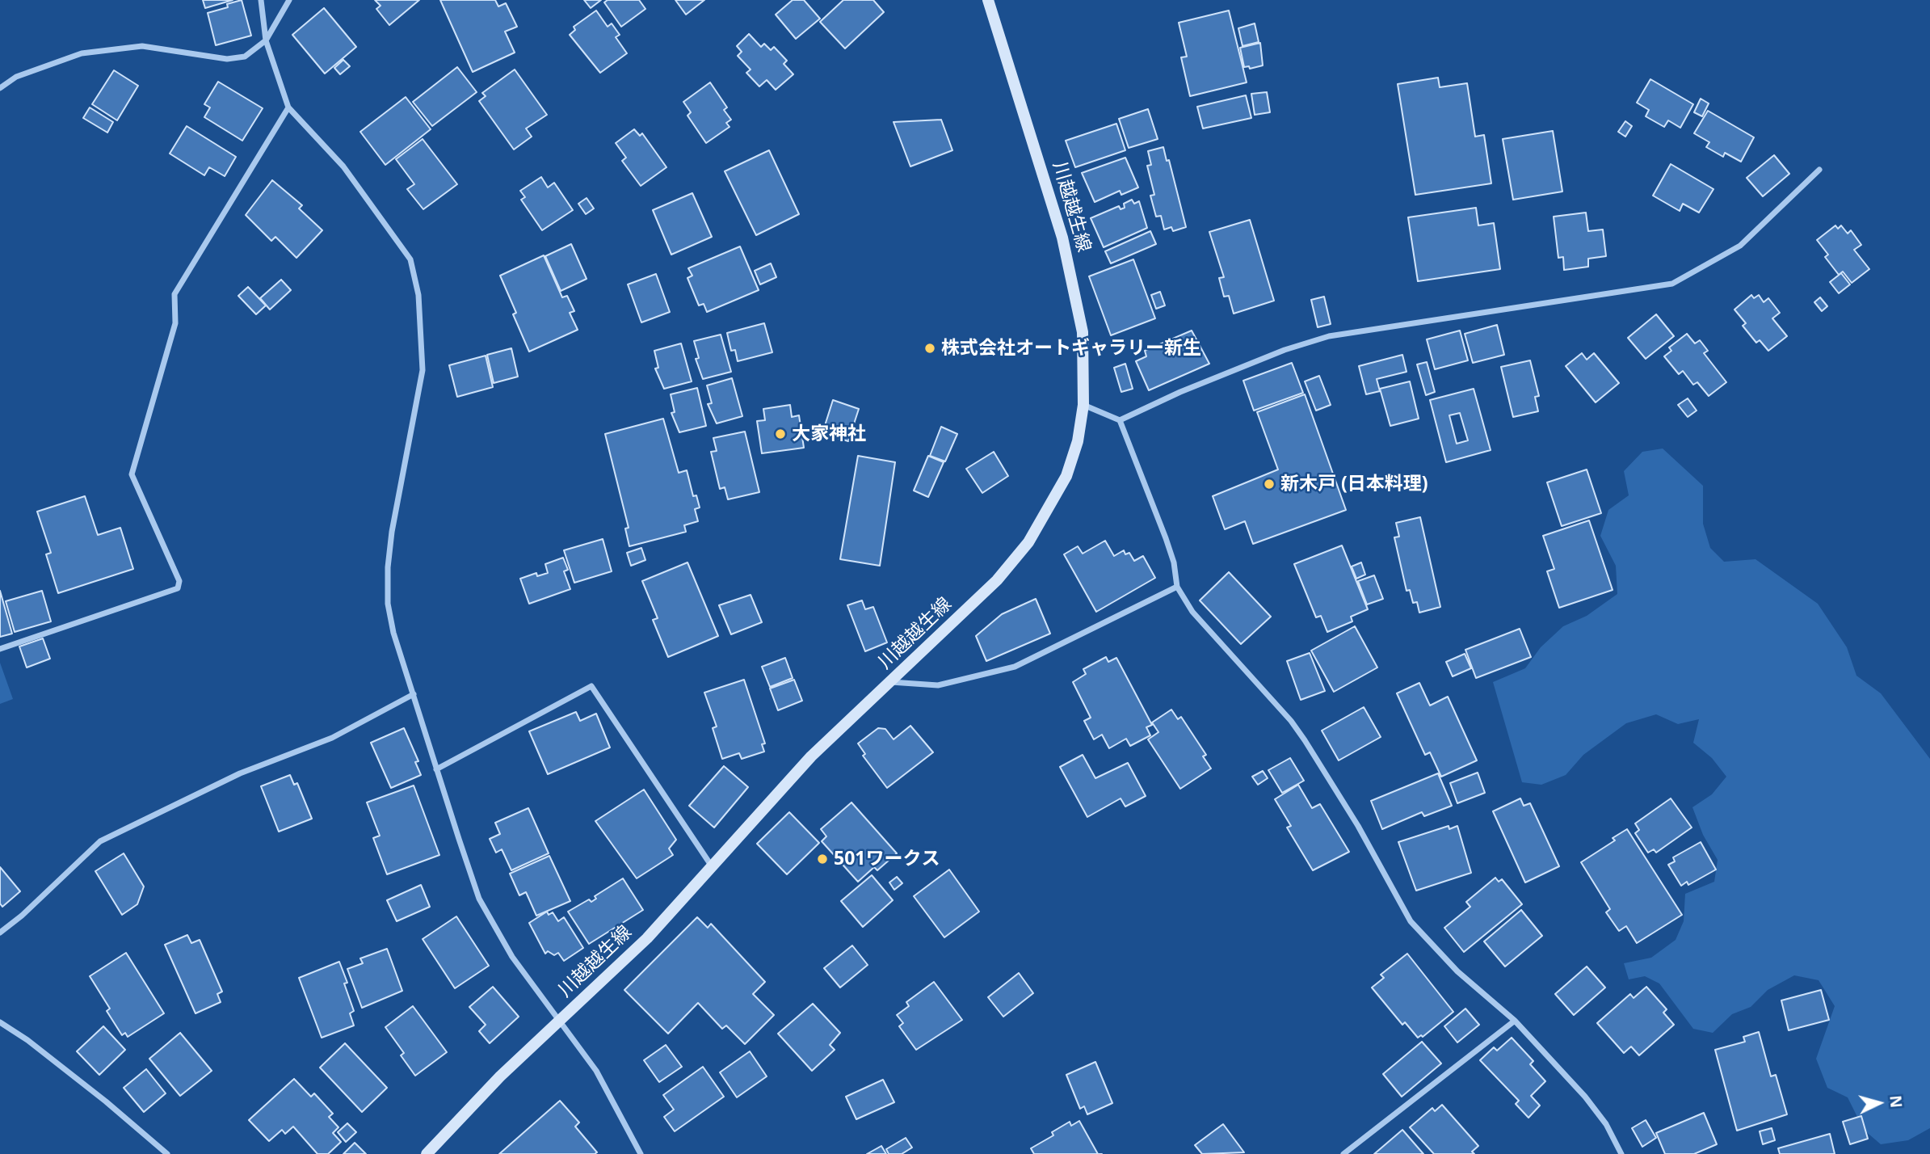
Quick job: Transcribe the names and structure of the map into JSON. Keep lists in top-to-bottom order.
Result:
{
  "streets": {
    "main road": ["川越越生線"]
  },
  "places": [
    "株式会社オートギャラリー新生",
    "大家神社",
    "新木戸 (日本料理)",
    "501ワークス"
  ],
  "north": "right"
}
